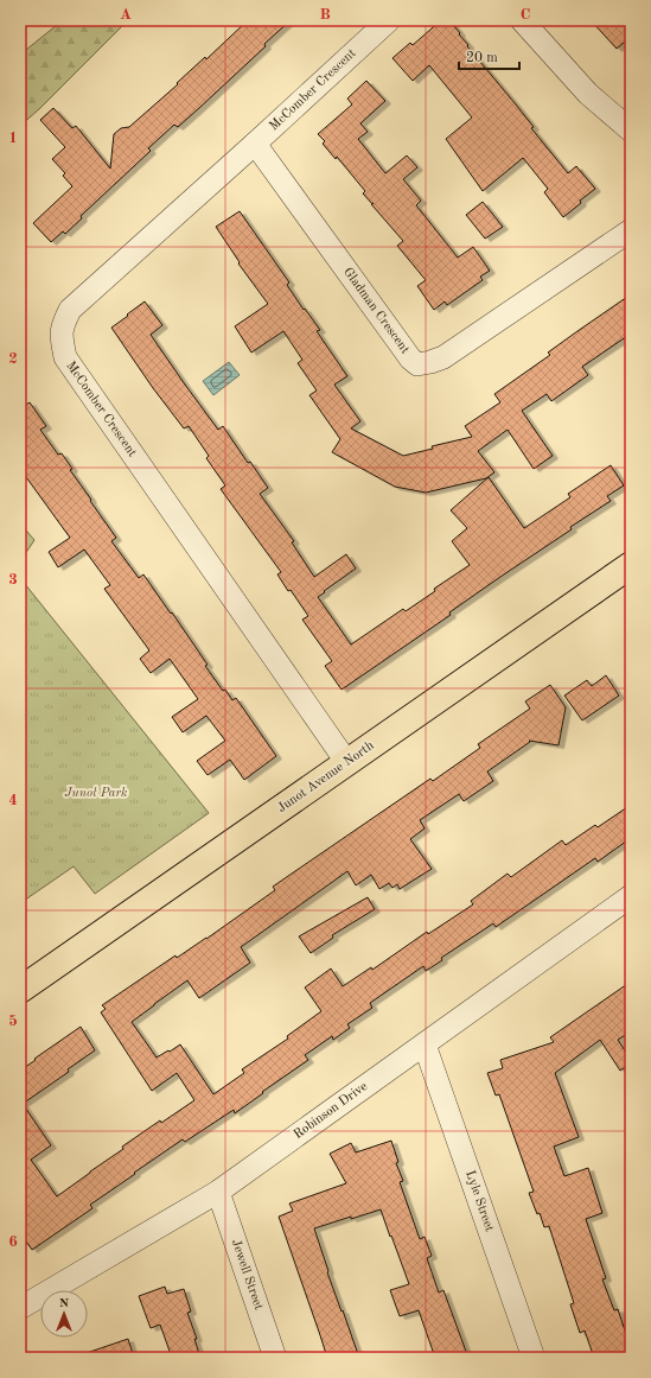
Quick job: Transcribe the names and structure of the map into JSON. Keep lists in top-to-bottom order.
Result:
{
  "streets": {
    "main road": ["Junot Avenue North"],
    "street": [
      "McComber Crescent",
      "Gladman Crescent",
      "Robinson Drive",
      "Lyle Street",
      "Jewell Street"
    ]
  },
  "crossings": [
    ["McComber Crescent", "Gladman Crescent"],
    ["McComber Crescent", "Junot Avenue North"],
    ["Robinson Drive", "Lyle Street"],
    ["Robinson Drive", "Jewell Street"]
  ],
  "parks": ["Junot Park"],
  "scale_bar": "20 m",
  "north": "top",
  "grid": {
    "columns": ["A", "B", "C"],
    "rows": [
      "1",
      "2",
      "3",
      "4",
      "5",
      "6"
    ]
  }
}
